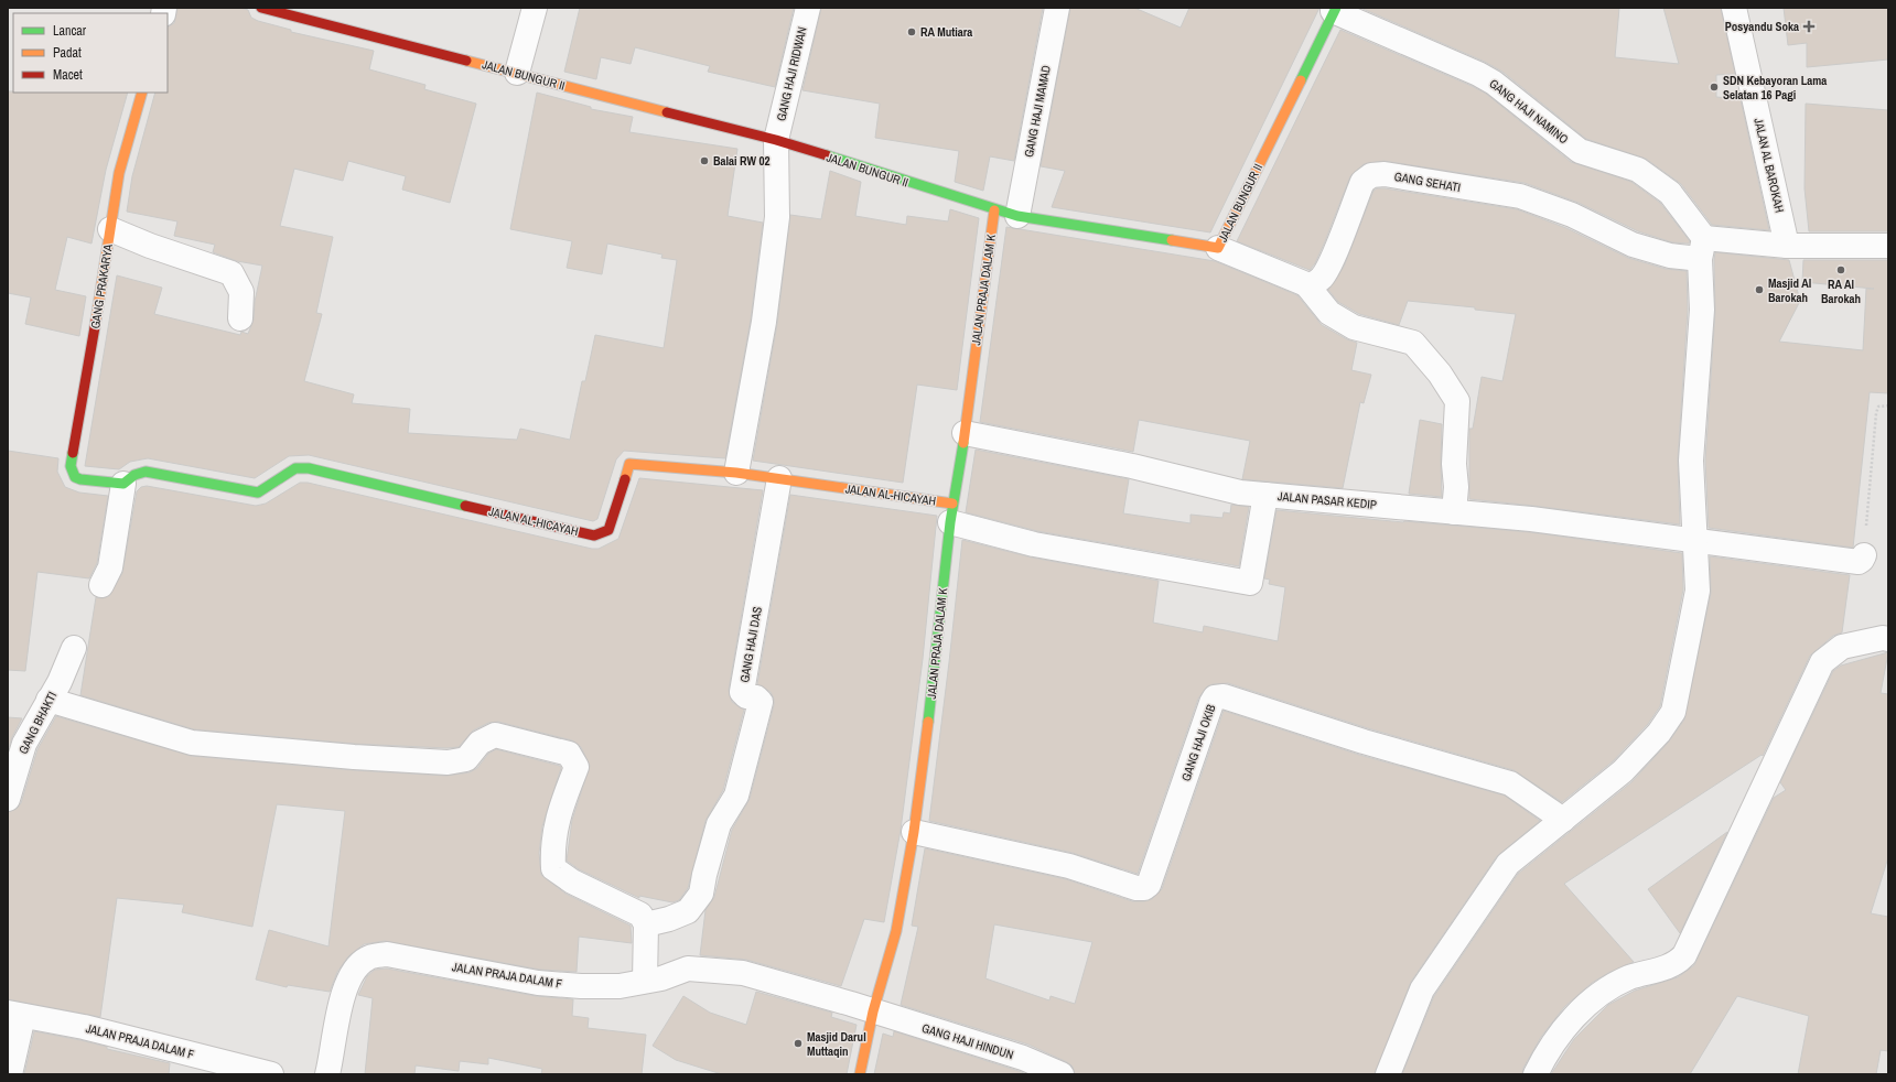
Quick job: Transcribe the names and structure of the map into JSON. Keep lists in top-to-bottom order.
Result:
{
  "streets": {
    "street": [
      "GANG HAJI RIDWAN",
      "JALAN BUNGUR II",
      "GANG HAJI MAMAD",
      "GANG HAJI NAMINO",
      "JALAN AL BAROKAH",
      "GANG SEHATI",
      "GANG PRAKARYA",
      "JALAN PRAJA DALAM K",
      "JALAN AL-HICAYAH",
      "JALAN PASAR KEDIP",
      "GANG HAJI DAS",
      "GANG BHAKTI",
      "GANG HAJI OKIB",
      "JALAN PRAJA DALAM F",
      "GANG HAJI HINDUN"
    ]
  },
  "crossings": [
    ["GANG HAJI RIDWAN", "JALAN BUNGUR II"],
    ["GANG HAJI RIDWAN", "JALAN AL-HICAYAH"],
    ["JALAN BUNGUR II", "GANG HAJI MAMAD"],
    ["JALAN BUNGUR II", "GANG HAJI NAMINO"],
    ["JALAN BUNGUR II", "JALAN PRAJA DALAM K"],
    ["GANG HAJI MAMAD", "JALAN PRAJA DALAM K"],
    ["GANG HAJI NAMINO", "GANG SEHATI"],
    ["JALAN AL BAROKAH", "GANG SEHATI"],
    ["GANG PRAKARYA", "JALAN AL-HICAYAH"],
    ["JALAN PRAJA DALAM K", "JALAN AL-HICAYAH"],
    ["JALAN PRAJA DALAM K", "JALAN PASAR KEDIP"],
    ["JALAN PRAJA DALAM K", "GANG HAJI OKIB"],
    ["JALAN PRAJA DALAM K", "JALAN PRAJA DALAM F"],
    ["JALAN PRAJA DALAM K", "GANG HAJI HINDUN"],
    ["JALAN AL-HICAYAH", "GANG HAJI DAS"],
    ["JALAN PRAJA DALAM F", "GANG HAJI HINDUN"]
  ],
  "places": {
    "health": ["Posyandu Soka"],
    "other": [
      "RA Mutiara",
      "SDN Kebayoran Lama Selatan 16 Pagi",
      "Balai RW 02",
      "RA Al Barokah",
      "Masjid Al Barokah",
      "Masjid Darul Muttaqin"
    ]
  },
  "legend": ["Lancar", "Padat", "Macet"]
}
